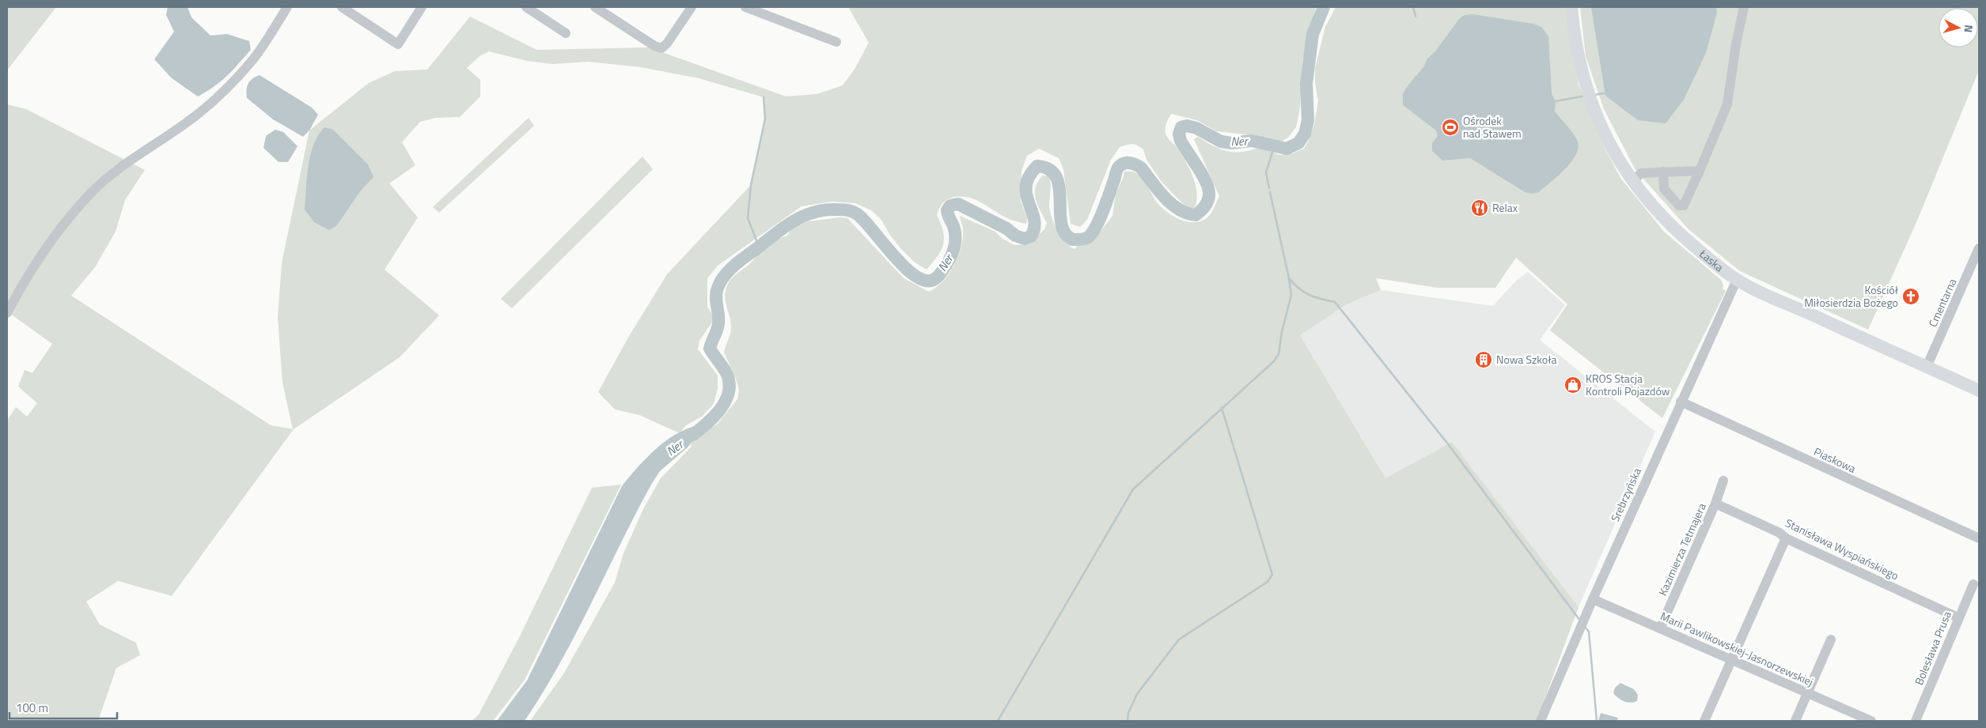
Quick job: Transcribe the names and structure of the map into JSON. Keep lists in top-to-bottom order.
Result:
{
  "streets": {
    "main road": ["Łaska"],
    "street": [
      "Cmentarna",
      "Piaskowa",
      "Srebrzyńska",
      "Kazimierza Tetmajera",
      "Stanisława Wyspiańskiego",
      "Bolesława Prusa",
      "Marii Pawlikowskiej-Jasnorzewskiej"
    ]
  },
  "crossings": [
    ["Łaska", "Cmentarna"],
    ["Łaska", "Srebrzyńska"],
    ["Piaskowa", "Srebrzyńska"],
    ["Srebrzyńska", "Marii Pawlikowskiej-Jasnorzewskiej"],
    ["Kazimierza Tetmajera", "Stanisława Wyspiańskiego"],
    ["Kazimierza Tetmajera", "Marii Pawlikowskiej-Jasnorzewskiej"],
    ["Stanisława Wyspiańskiego", "Bolesława Prusa"]
  ],
  "water": ["Ner"],
  "places": {
    "sports": ["Ośrodek nad Stawem"],
    "restaurant": ["Relax"],
    "church": ["Kościół Miłosierdzia Bożego"],
    "building": ["Nowa Szkoła"],
    "shop": ["KROS Stacja Kontroli Pojazdów"]
  },
  "scale_bar": "100 m",
  "north": "right"
}
